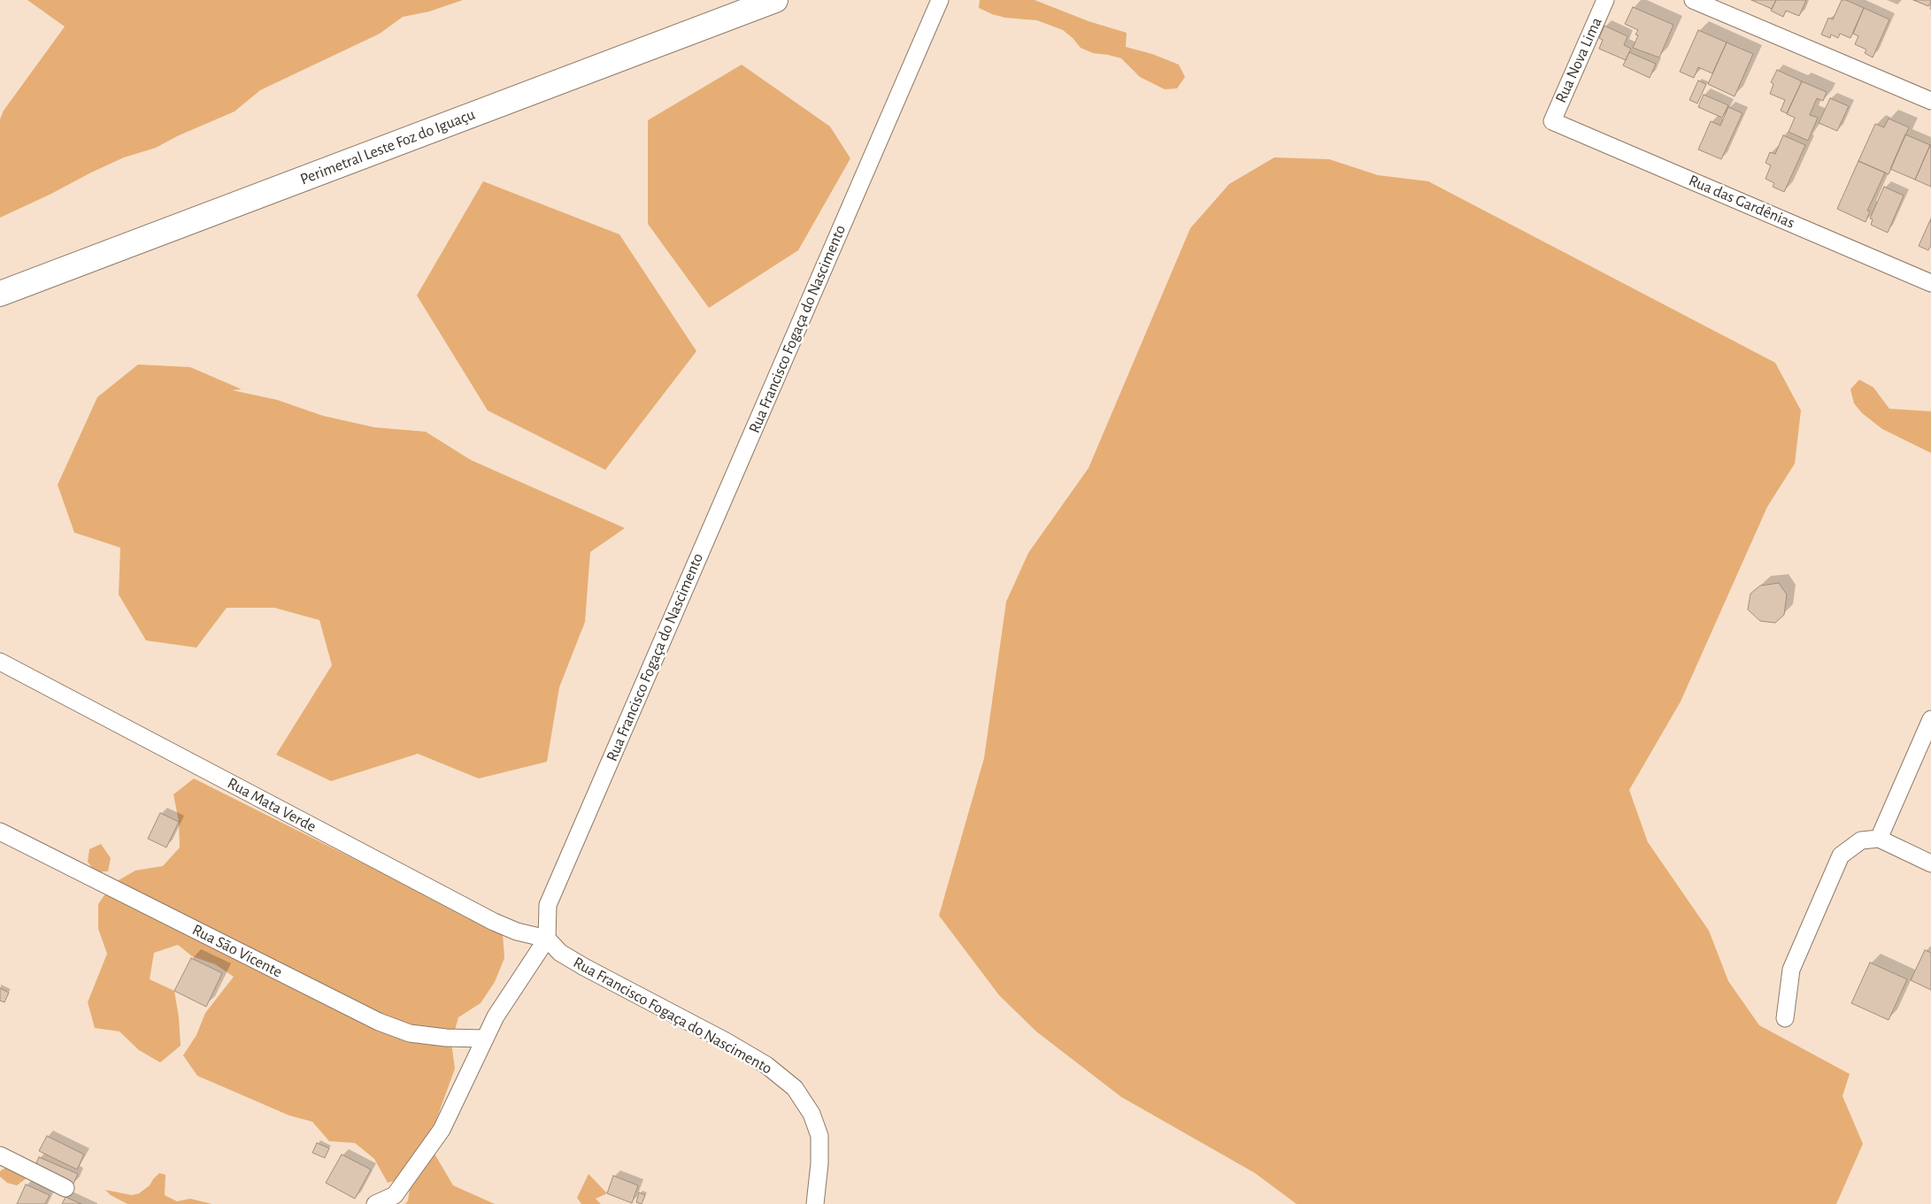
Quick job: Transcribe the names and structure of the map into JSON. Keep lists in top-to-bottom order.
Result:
{
  "streets": {
    "highway": ["Perimetral Leste Foz do Iguaçu"],
    "street": [
      "Rua Nova Lima",
      "Rua das Gardênias",
      "Rua Francisco Fogaça do Nascimento",
      "Rua Mata Verde",
      "Rua São Vicente"
    ]
  },
  "crossings": [
    ["Rua Nova Lima", "Rua das Gardênias"],
    ["Rua Francisco Fogaça do Nascimento", "Rua Mata Verde"]
  ]
}
